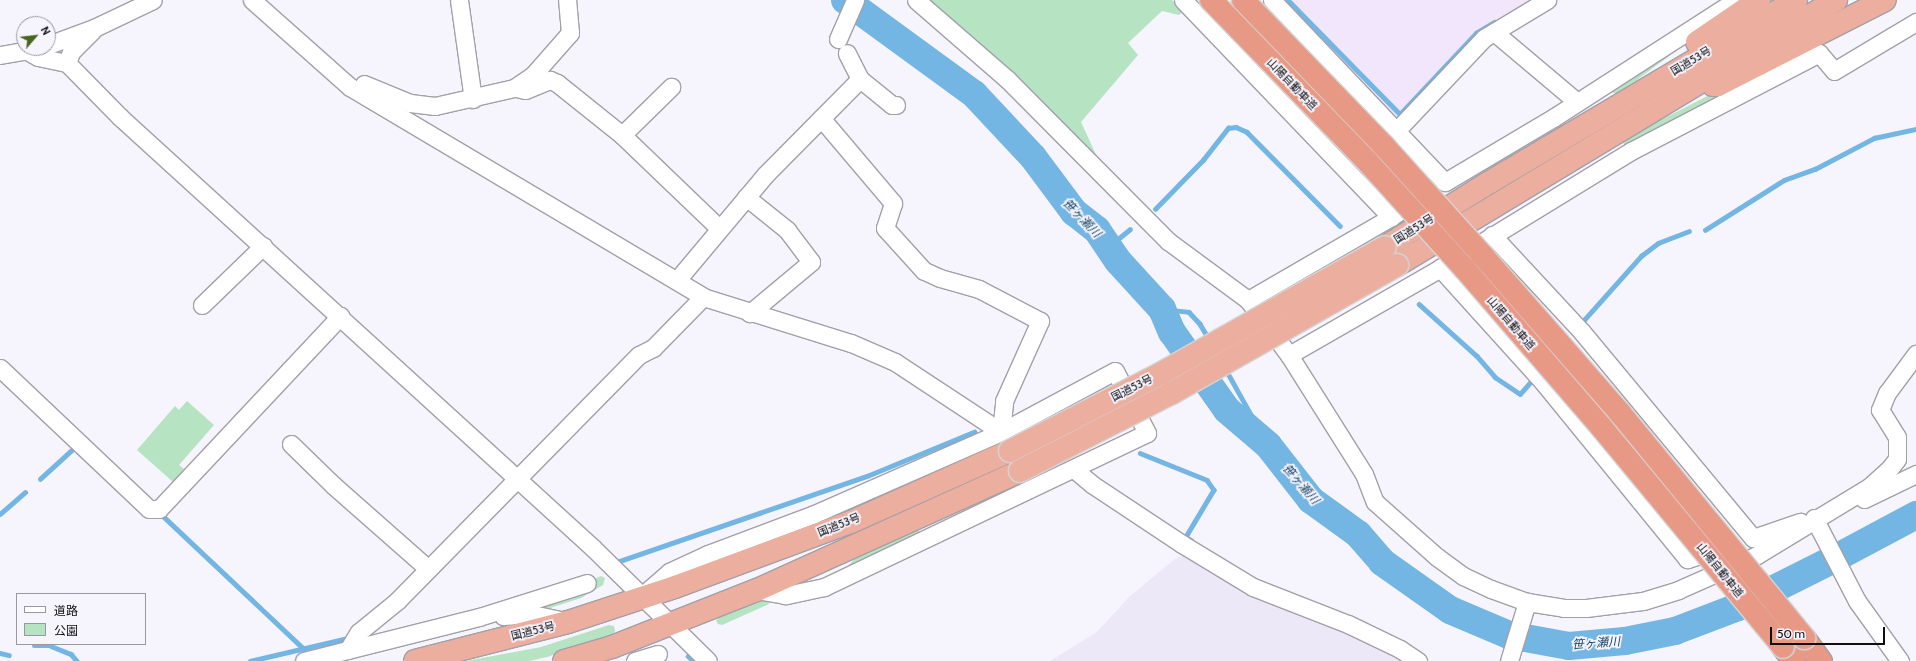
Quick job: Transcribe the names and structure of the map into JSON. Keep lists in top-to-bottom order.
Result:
{
  "streets": {
    "highway": ["国道53号", "山陽自動車道"]
  },
  "water": ["笹ヶ瀬川"],
  "legend": ["道路", "公園"],
  "scale_bar": "50 m",
  "north": "top right"
}
